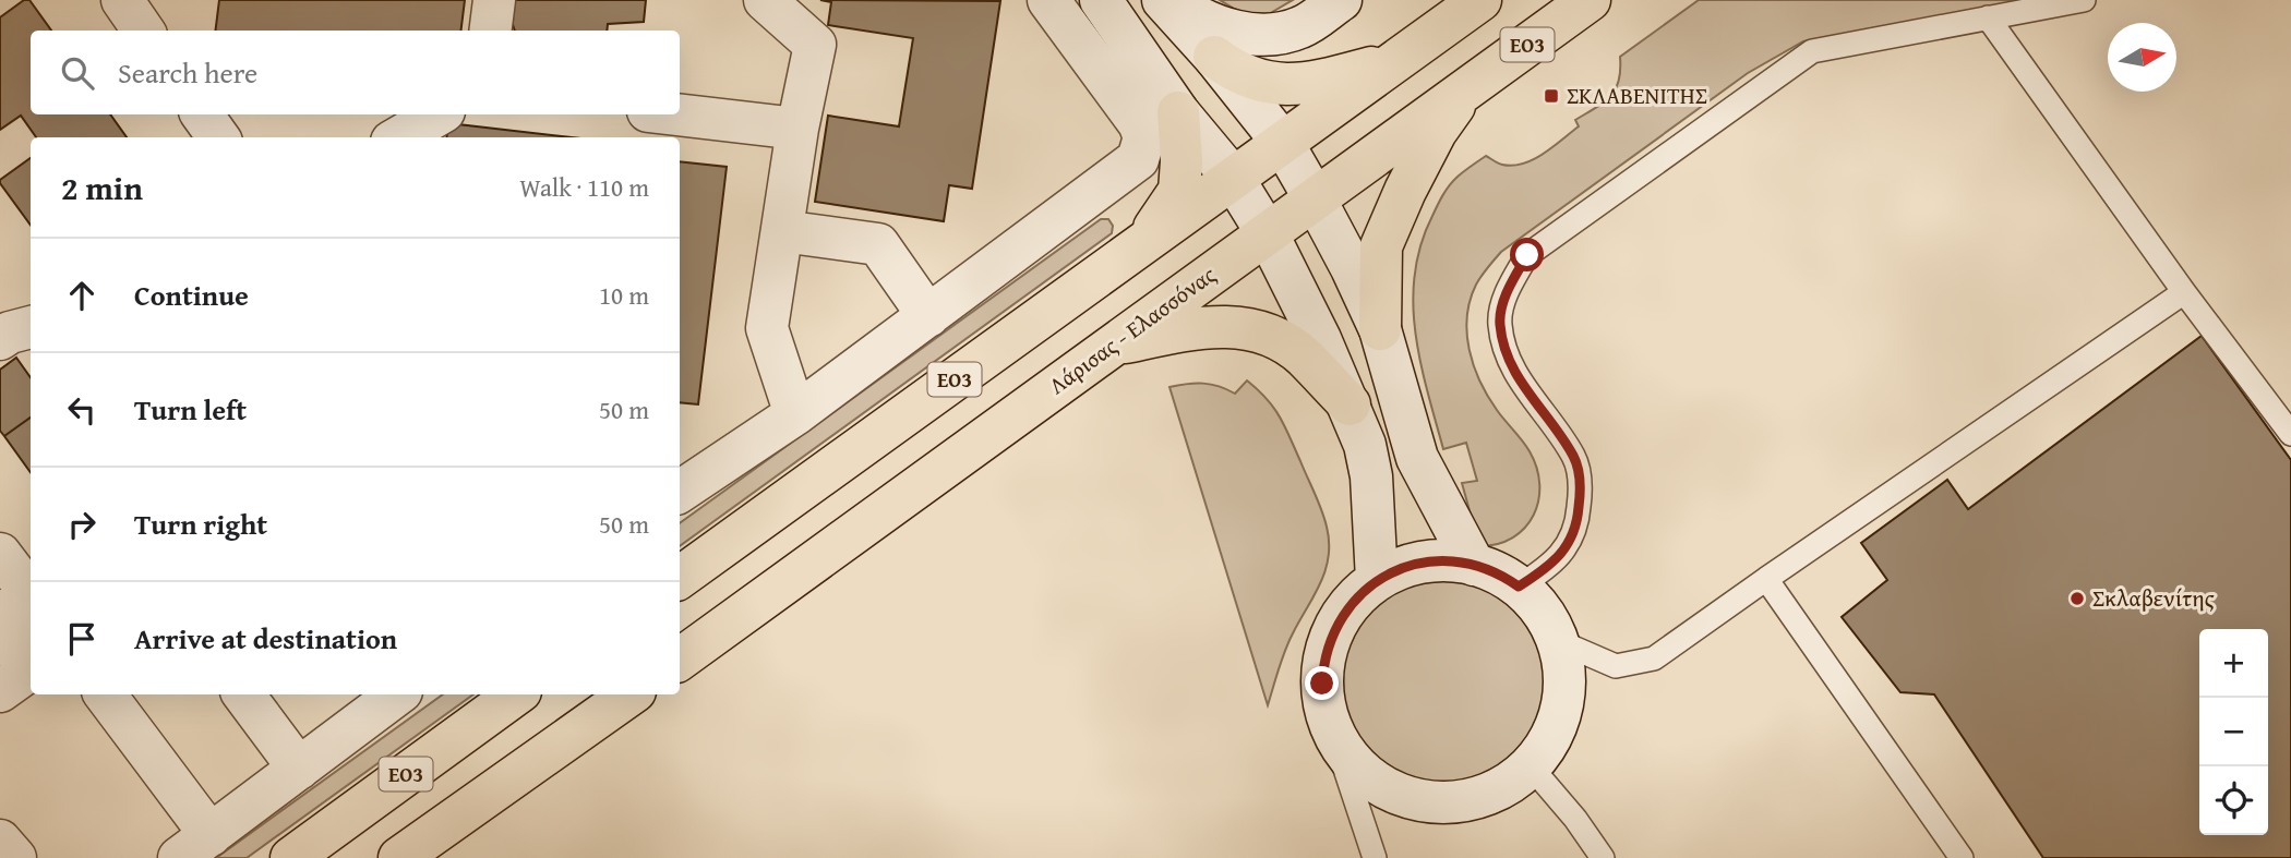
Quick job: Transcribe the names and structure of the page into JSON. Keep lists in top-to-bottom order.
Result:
{
  "streets": {
    "highway": ["ΕΟ3", "Λάρισας - Ελασσόνας"]
  },
  "places": {
    "transit": ["ΣΚΛΑΒΕΝΙΤΗΣ"],
    "other": ["Σκλαβενίτης"]
  },
  "north": "right",
  "page": {
    "search": "Search here",
    "heading": ["2 min", "Walk · 110 m"],
    "list": [
      ["Continue", "10 m"],
      ["Turn left", "50 m"],
      ["Turn right", "50 m"],
      "Arrive at destination"
    ],
    "map_buttons": ["+", "−"]
  }
}
